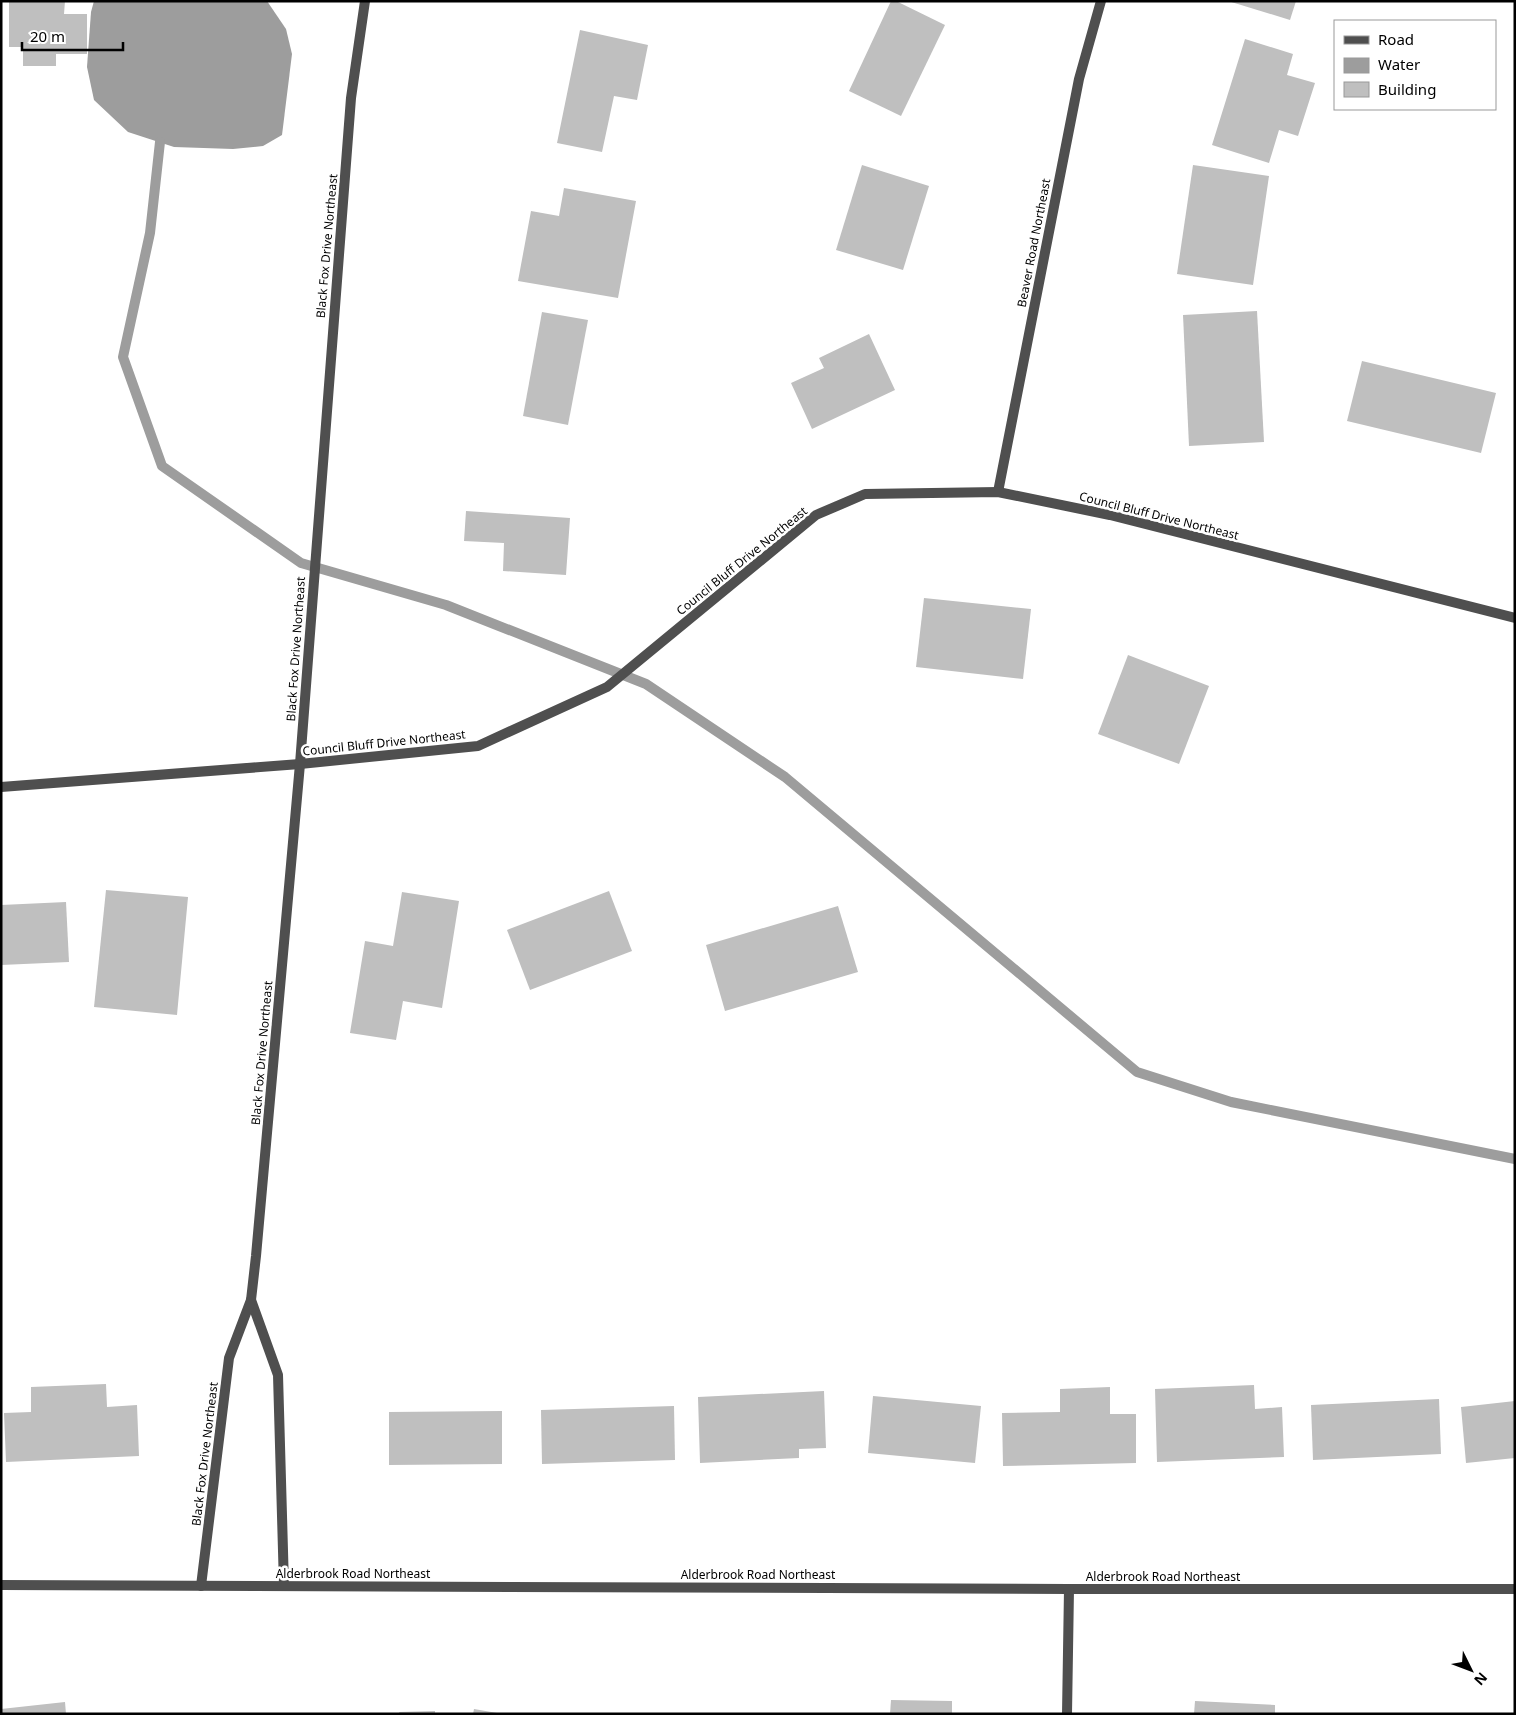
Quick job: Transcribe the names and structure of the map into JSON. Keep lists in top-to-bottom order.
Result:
{
  "streets": {
    "street": [
      "Beaver Road Northeast",
      "Black Fox Drive Northeast",
      "Council Bluff Drive Northeast",
      "Alderbrook Road Northeast"
    ]
  },
  "crossings": [
    ["Beaver Road Northeast", "Council Bluff Drive Northeast"],
    ["Black Fox Drive Northeast", "Council Bluff Drive Northeast"],
    ["Black Fox Drive Northeast", "Alderbrook Road Northeast"]
  ],
  "legend": ["Road", "Water", "Building"],
  "scale_bar": "20 m",
  "north": "bottom right"
}
